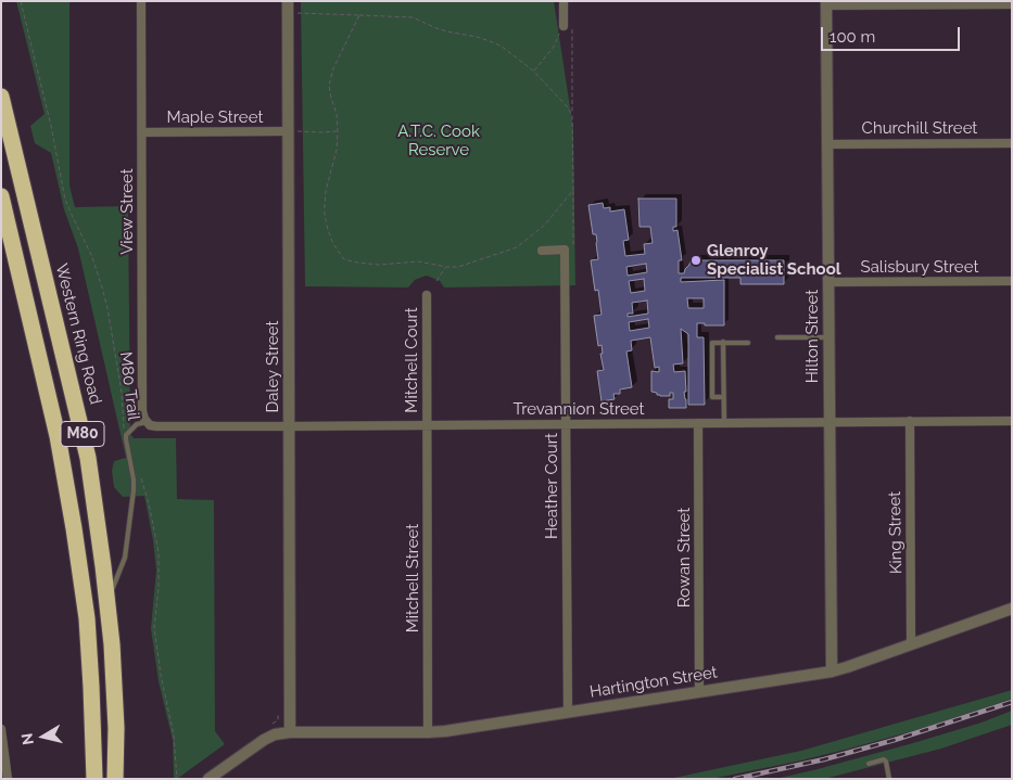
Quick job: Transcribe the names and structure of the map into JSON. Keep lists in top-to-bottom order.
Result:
{
  "streets": {
    "highway": ["Western Ring Road", "M80"],
    "street": [
      "Maple Street",
      "Churchill Street",
      "View Street",
      "Salisbury Street",
      "Hilton Street",
      "Mitchell Court",
      "Daley Street",
      "Trevannion Street",
      "Heather Court",
      "King Street",
      "Rowan Street",
      "Mitchell Street",
      "Hartington Street"
    ],
    "path": ["M80 Trail"]
  },
  "crossings": [
    ["Maple Street", "View Street"],
    ["Maple Street", "Daley Street"],
    ["Churchill Street", "Hilton Street"],
    ["View Street", "Trevannion Street"],
    ["Salisbury Street", "Hilton Street"],
    ["Hilton Street", "Trevannion Street"],
    ["Hilton Street", "Hartington Street"],
    ["Mitchell Court", "Trevannion Street"],
    ["Mitchell Court", "Mitchell Street"],
    ["Daley Street", "Trevannion Street"],
    ["Daley Street", "Hartington Street"],
    ["Trevannion Street", "Heather Court"],
    ["Trevannion Street", "King Street"],
    ["Trevannion Street", "Rowan Street"],
    ["Trevannion Street", "Mitchell Street"],
    ["Heather Court", "Hartington Street"],
    ["King Street", "Hartington Street"],
    ["Rowan Street", "Hartington Street"],
    ["Mitchell Street", "Hartington Street"]
  ],
  "parks": ["A.T.C. Cook Reserve"],
  "places": ["Glenroy Specialist School"],
  "scale_bar": "100 m",
  "north": "left"
}
